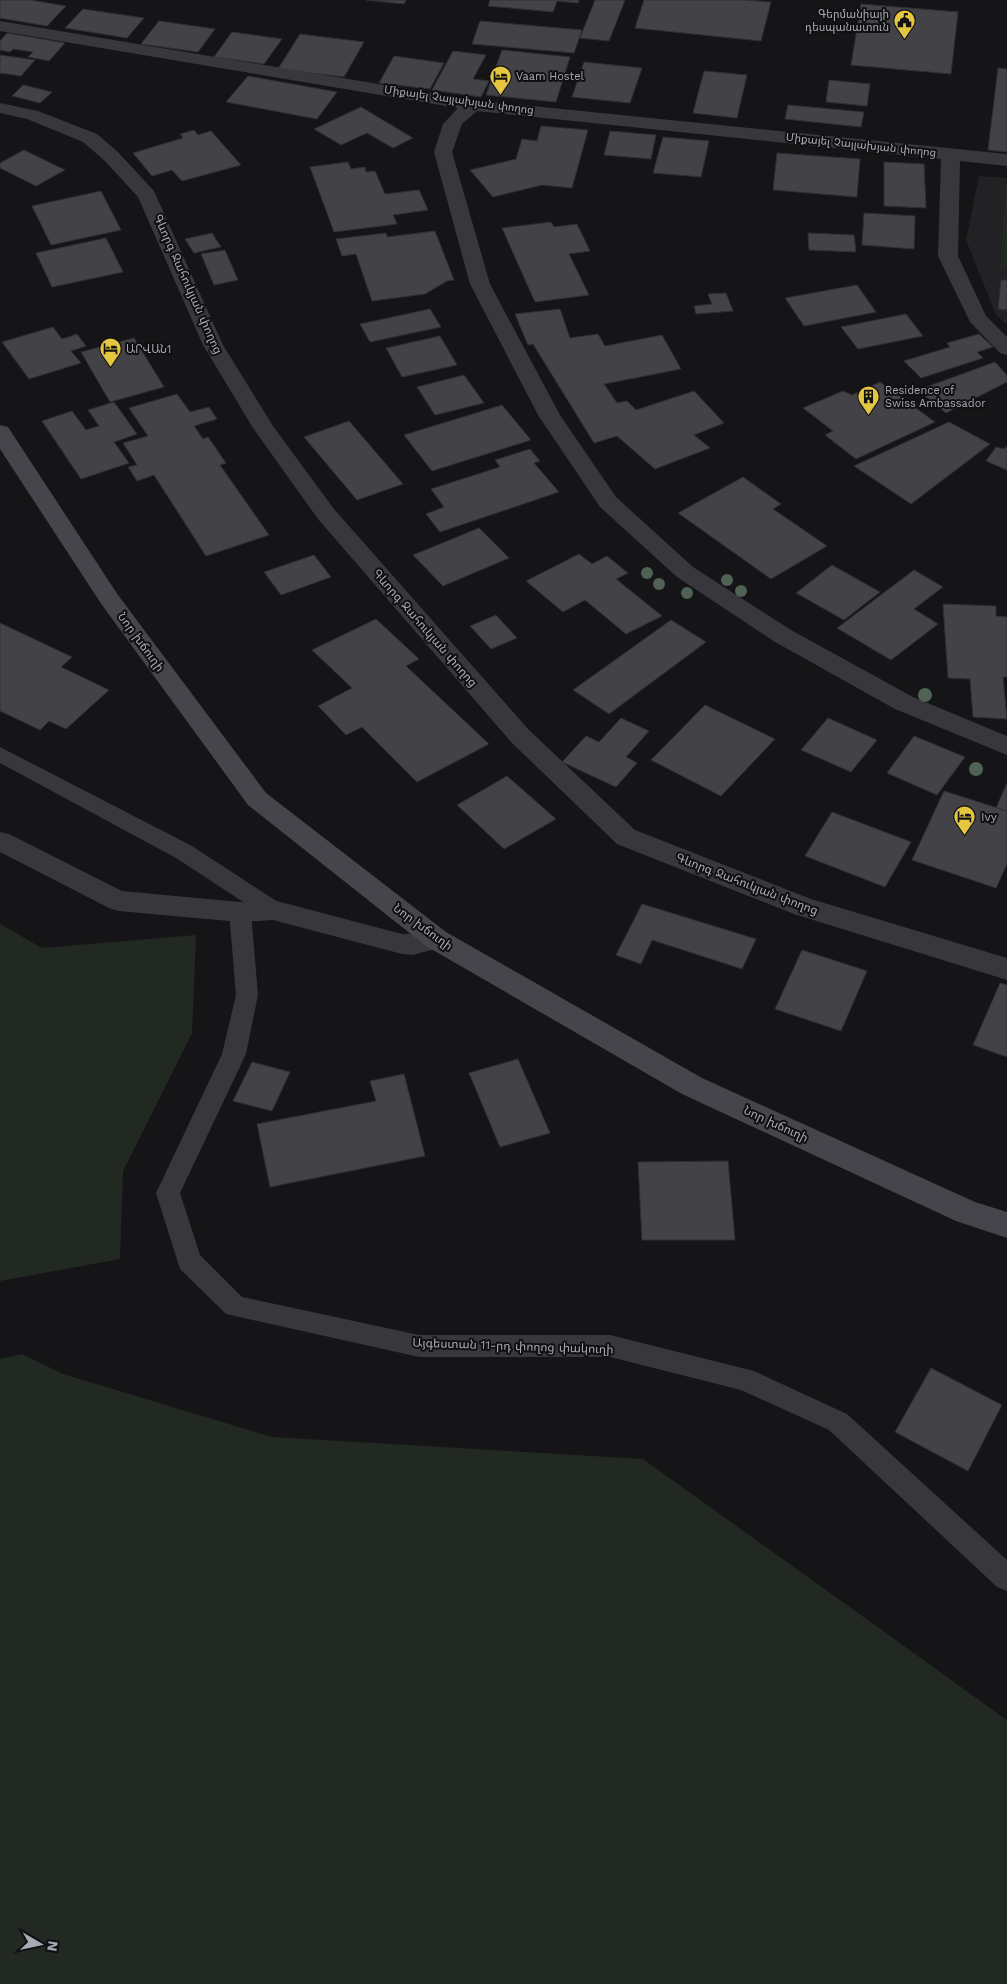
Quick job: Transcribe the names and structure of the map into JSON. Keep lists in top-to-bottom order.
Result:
{
  "streets": {
    "main road": ["Նոր խճուղի"],
    "street": ["Միքայել Չայլախյան փողոց", "Գևորգ Ջահուկյան փողոց"],
    "lane": ["Այգեստան 11-րդ փողոց փակուղի"]
  },
  "places": {
    "public building": ["Գերմանիայի դեսպանատուն"],
    "hotel": ["Vaam Hostel", "ԱՐՎԱՆ1", "Ivy"],
    "building": ["Residence of Swiss Ambassador"]
  },
  "north": "right"
}
